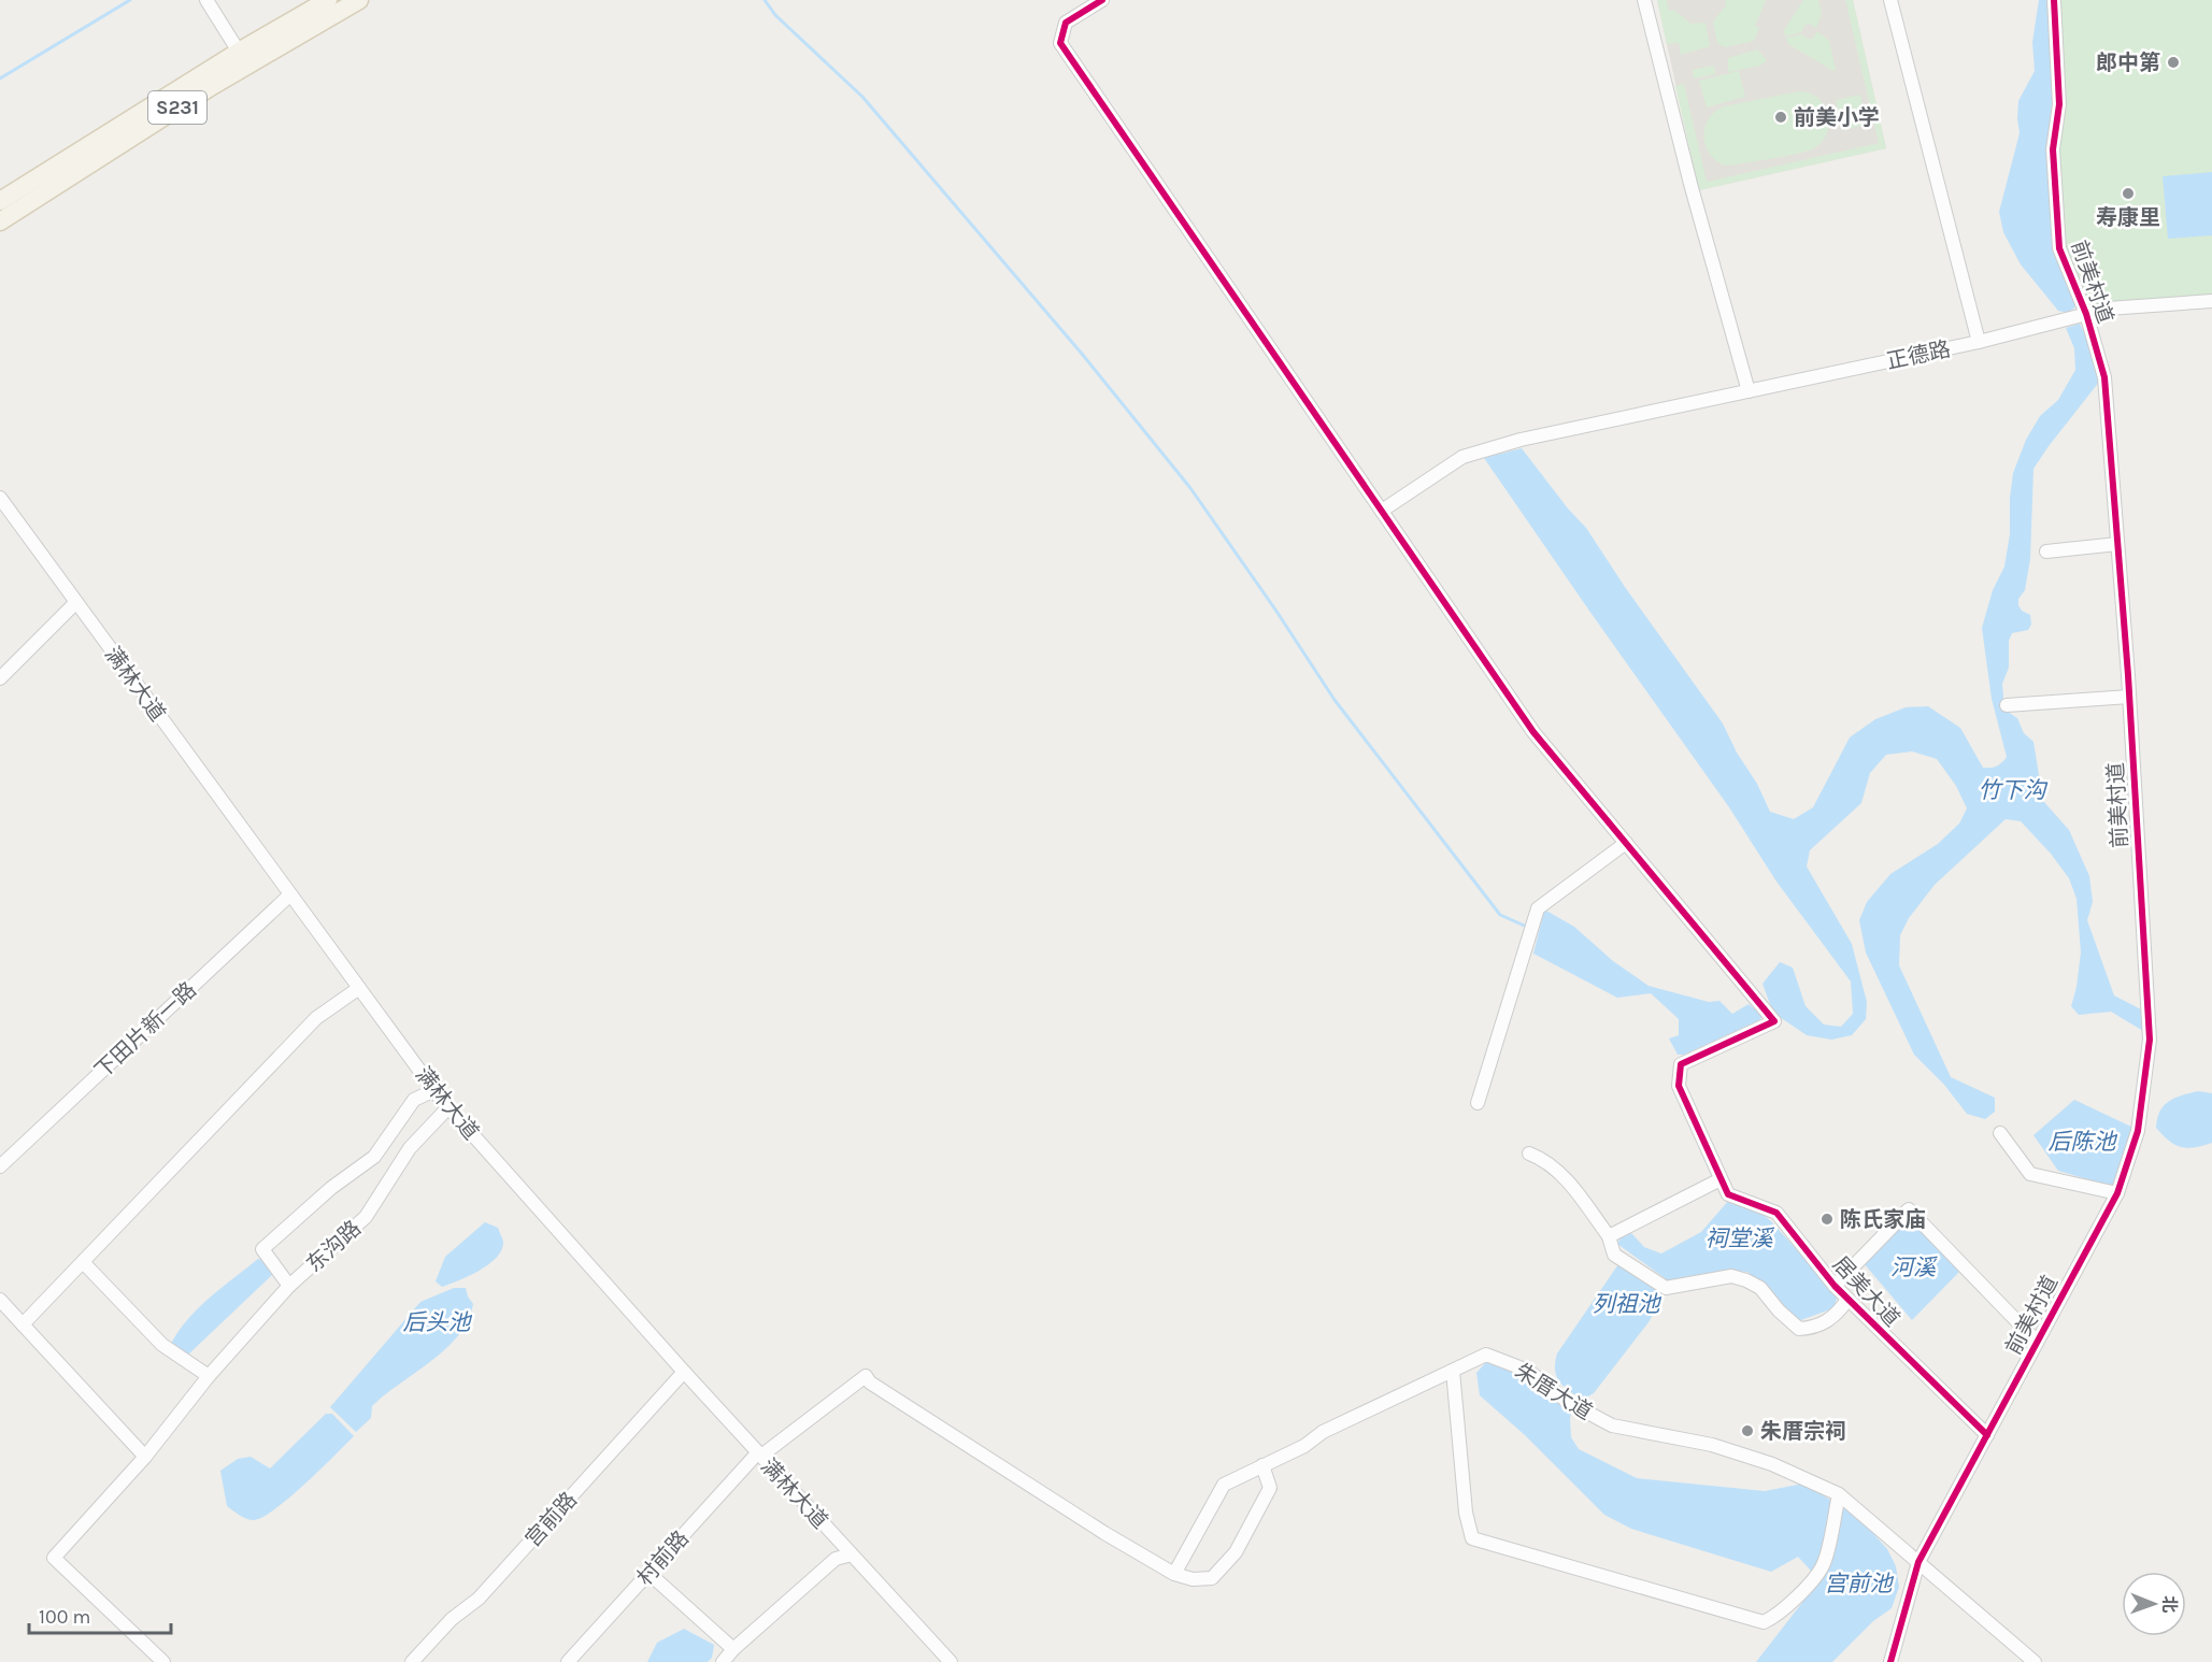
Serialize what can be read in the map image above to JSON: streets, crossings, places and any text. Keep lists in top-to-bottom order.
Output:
{
  "streets": {
    "main road": ["S231"],
    "street": [
      "前美村道",
      "正德路",
      "满林大道",
      "下田片新一路",
      "东沟路",
      "居美大道",
      "朱厝大道",
      "宫前路",
      "村前路"
    ]
  },
  "crossings": [
    ["前美村道", "正德路"],
    ["前美村道", "居美大道"],
    ["前美村道", "朱厝大道"],
    ["满林大道", "下田片新一路"],
    ["满林大道", "东沟路"],
    ["满林大道", "宫前路"],
    ["满林大道", "村前路"],
    ["朱厝大道", "村前路"]
  ],
  "water": [
    "竹下沟",
    "后陈池",
    "祠堂溪",
    "河溪",
    "列祖池",
    "后头池",
    "宫前池"
  ],
  "places": [
    "郎中第",
    "前美小学",
    "寿康里",
    "陈氏家庙",
    "朱厝宗祠"
  ],
  "scale_bar": "100 m",
  "north": "right"
}
